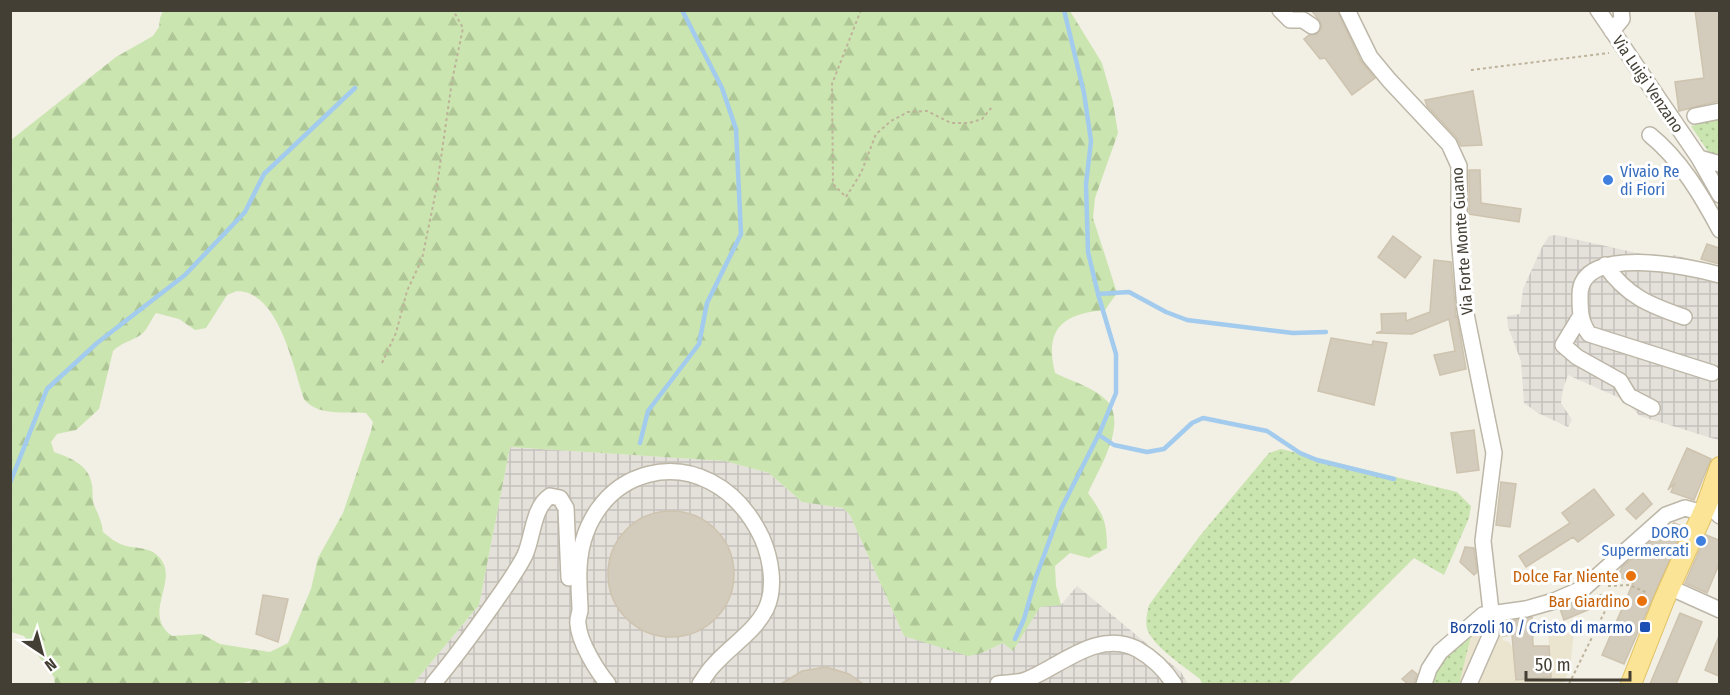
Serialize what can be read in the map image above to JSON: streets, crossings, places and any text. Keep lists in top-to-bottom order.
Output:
{
  "streets": {
    "street": ["Via Luigi Venzano", "Via Forte Monte Guano"]
  },
  "places": {
    "other": [
      "Vivaio Re di Fiori",
      "DORO Supermercati",
      "Dolce Far Niente",
      "Bar Giardino"
    ],
    "transit": ["Borzoli 10 / Cristo di marmo"]
  },
  "scale_bar": "50 m",
  "north": "bottom right"
}
